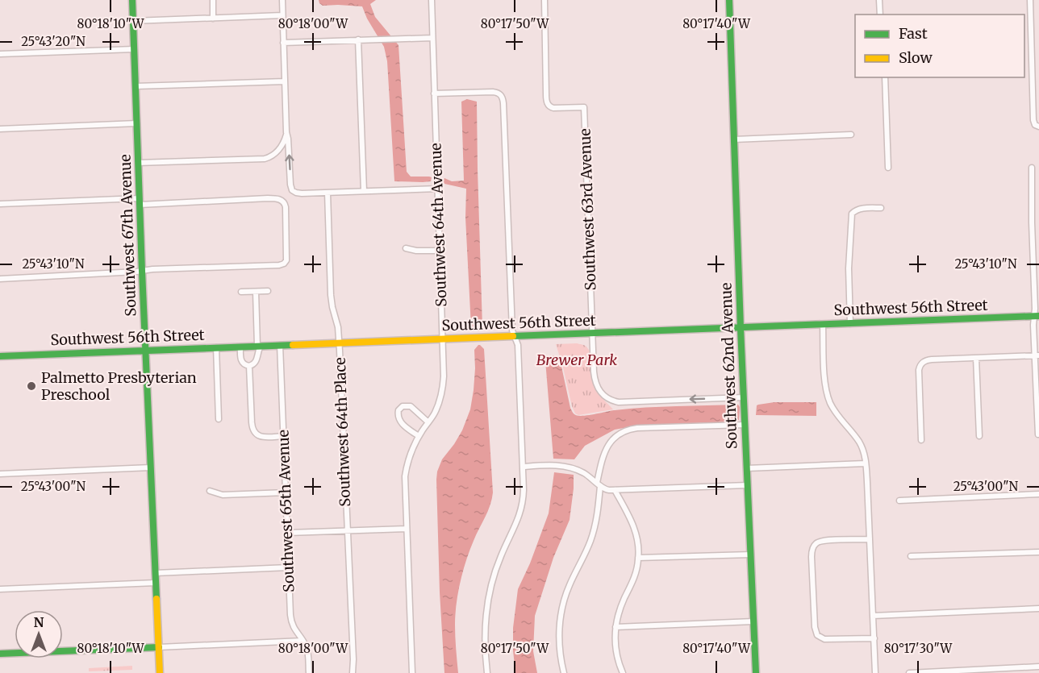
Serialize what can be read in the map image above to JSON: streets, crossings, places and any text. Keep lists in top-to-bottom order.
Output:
{
  "streets": {
    "main road": ["Southwest 67th Avenue", "Southwest 56th Street", "Southwest 62nd Avenue"],
    "street": [
      "Southwest 63rd Avenue",
      "Southwest 64th Avenue",
      "Southwest 64th Place",
      "Southwest 65th Avenue"
    ]
  },
  "crossings": [
    ["Southwest 63rd Avenue", "Southwest 56th Street"],
    ["Southwest 63rd Avenue", "Southwest 62nd Avenue"],
    ["Southwest 64th Avenue", "Southwest 56th Street"],
    ["Southwest 67th Avenue", "Southwest 56th Street"],
    ["Southwest 56th Street", "Southwest 62nd Avenue"],
    ["Southwest 56th Street", "Southwest 64th Place"],
    ["Southwest 56th Street", "Southwest 65th Avenue"]
  ],
  "parks": ["Brewer Park"],
  "places": ["Palmetto Presbyterian Preschool"],
  "legend": ["Fast", "Slow"],
  "north": "top",
  "coordinates": [
    "80°18'10\"W",
    "80°18'00\"W",
    "80°17'50\"W",
    "80°17'40\"W",
    "25°43'20\"N",
    "25°43'10\"N",
    "25°43'00\"N",
    "80°17'30\"W"
  ]
}
